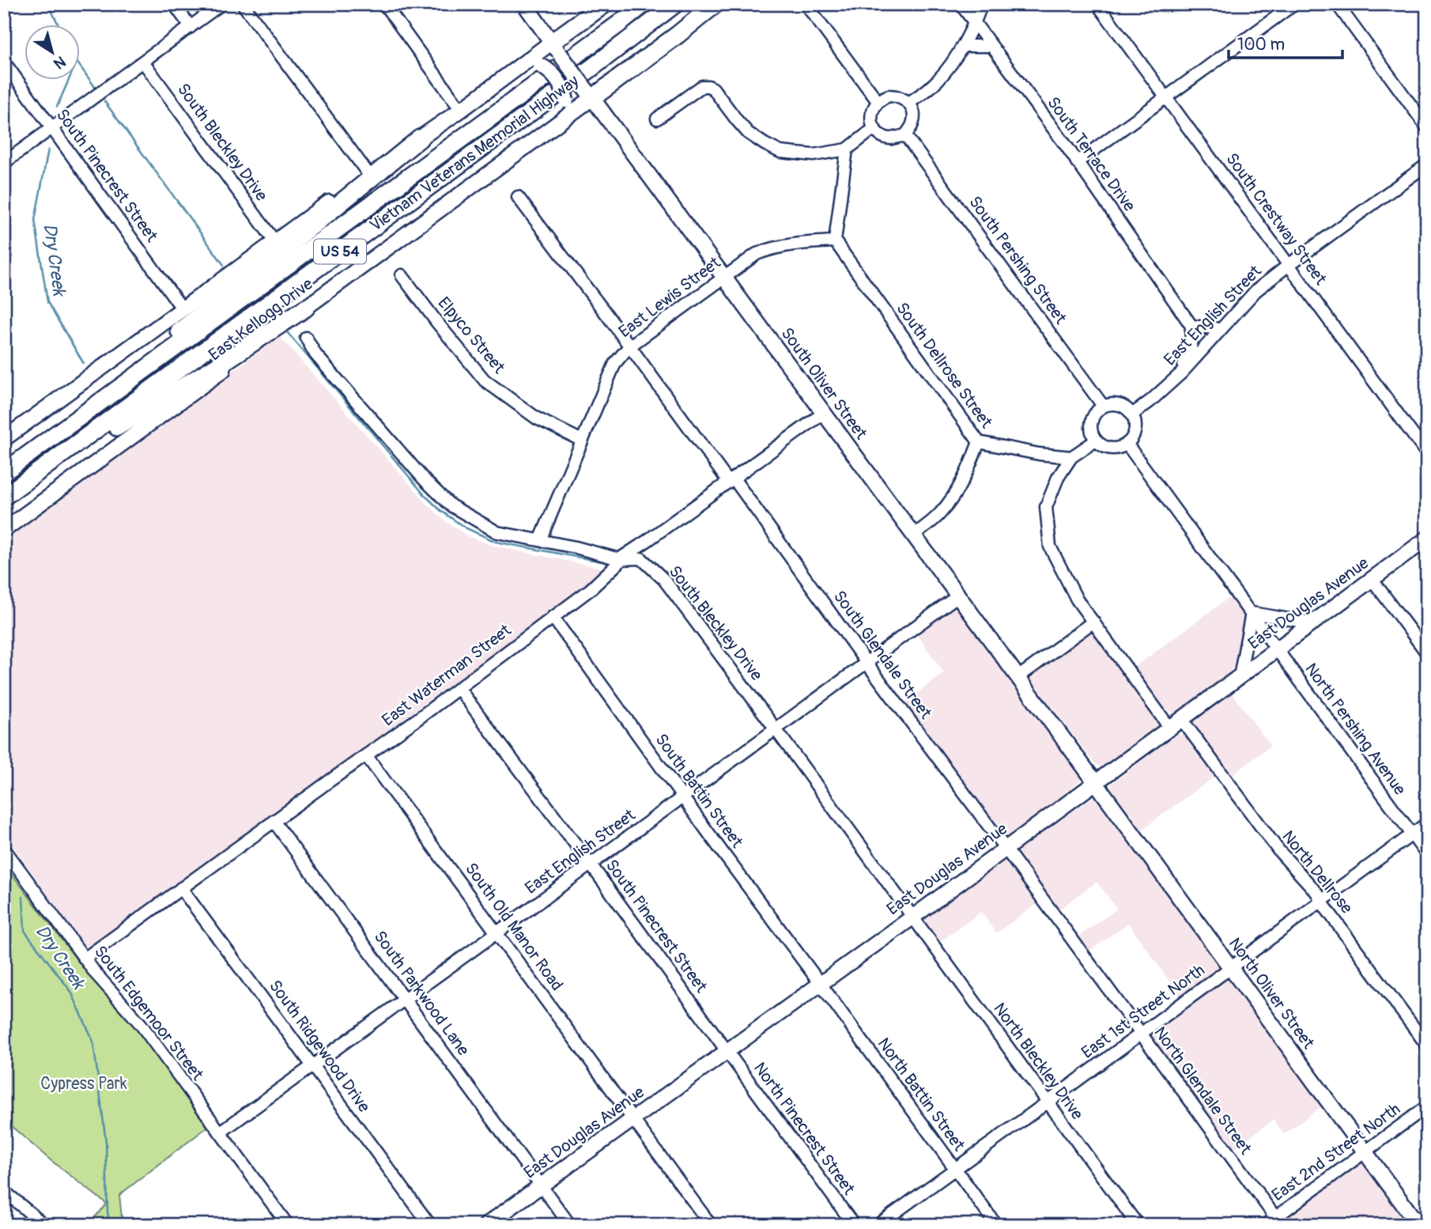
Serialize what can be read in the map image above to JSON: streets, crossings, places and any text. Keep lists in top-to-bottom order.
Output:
{
  "streets": {
    "highway": ["Vietnam Veterans Memorial Highway", "US 54"],
    "main road": [
      "East Kellogg Drive",
      "South Oliver Street",
      "East Douglas Avenue",
      "North Oliver Street"
    ],
    "street": [
      "South Bleckley Drive",
      "South Terrace Drive",
      "South Pinecrest Street",
      "South Crestway Street",
      "South Pershing Street",
      "East Lewis Street",
      "East English Street",
      "Elpyco Street",
      "South Dellrose Street",
      "South Glendale Street",
      "East Waterman Street",
      "North Pershing Avenue",
      "South Battin Street",
      "North Dellrose",
      "South Old Manor Road",
      "South Parkwood Lane",
      "East 1st Street North",
      "South Edgemoor Street",
      "South Ridgewood Drive",
      "North Bleckley Drive",
      "North Glendale Street",
      "North Battin Street",
      "North Pinecrest Street",
      "East 2nd Street North"
    ]
  },
  "crossings": [
    ["South Bleckley Drive", "East Lewis Street"],
    ["South Bleckley Drive", "East English Street"],
    ["South Bleckley Drive", "East Douglas Avenue"],
    ["South Bleckley Drive", "East Waterman Street"],
    ["South Bleckley Drive", "North Bleckley Drive"],
    ["South Pinecrest Street", "East English Street"],
    ["South Pinecrest Street", "East Douglas Avenue"],
    ["South Pinecrest Street", "East Waterman Street"],
    ["South Pinecrest Street", "North Pinecrest Street"],
    ["South Crestway Street", "East English Street"],
    ["South Pershing Street", "East English Street"],
    ["East Lewis Street", "Elpyco Street"],
    ["East Lewis Street", "South Dellrose Street"],
    ["East Lewis Street", "South Oliver Street"],
    ["East Lewis Street", "South Glendale Street"],
    ["East English Street", "South Oliver Street"],
    ["East English Street", "South Glendale Street"],
    ["East English Street", "South Battin Street"],
    ["East English Street", "South Old Manor Road"],
    ["East English Street", "South Parkwood Lane"],
    ["East English Street", "South Edgemoor Street"],
    ["East English Street", "South Ridgewood Drive"],
    ["East Kellogg Drive", "South Oliver Street"],
    ["South Oliver Street", "East Douglas Avenue"],
    ["South Oliver Street", "East Waterman Street"],
    ["South Oliver Street", "North Oliver Street"],
    ["East Douglas Avenue", "South Glendale Street"],
    ["East Douglas Avenue", "North Pershing Avenue"],
    ["East Douglas Avenue", "South Battin Street"],
    ["East Douglas Avenue", "North Dellrose"],
    ["East Douglas Avenue", "South Old Manor Road"],
    ["East Douglas Avenue", "South Parkwood Lane"],
    ["East Douglas Avenue", "North Oliver Street"],
    ["East Douglas Avenue", "North Bleckley Drive"],
    ["East Douglas Avenue", "North Glendale Street"],
    ["East Douglas Avenue", "North Battin Street"],
    ["East Douglas Avenue", "North Pinecrest Street"],
    ["South Glendale Street", "East Waterman Street"],
    ["South Glendale Street", "North Glendale Street"],
    ["East Waterman Street", "South Battin Street"],
    ["East Waterman Street", "South Old Manor Road"],
    ["East Waterman Street", "South Parkwood Lane"],
    ["East Waterman Street", "South Edgemoor Street"],
    ["East Waterman Street", "South Ridgewood Drive"],
    ["North Pershing Avenue", "East 1st Street North"],
    ["South Battin Street", "North Battin Street"],
    ["North Dellrose", "East 1st Street North"],
    ["North Oliver Street", "East 1st Street North"],
    ["North Oliver Street", "East 2nd Street North"],
    ["East 1st Street North", "North Bleckley Drive"],
    ["East 1st Street North", "North Glendale Street"],
    ["East 1st Street North", "North Battin Street"],
    ["North Glendale Street", "East 2nd Street North"]
  ],
  "water": ["Dry Creek"],
  "parks": ["Cypress Park"],
  "scale_bar": "100 m",
  "north": "bottom right"
}
